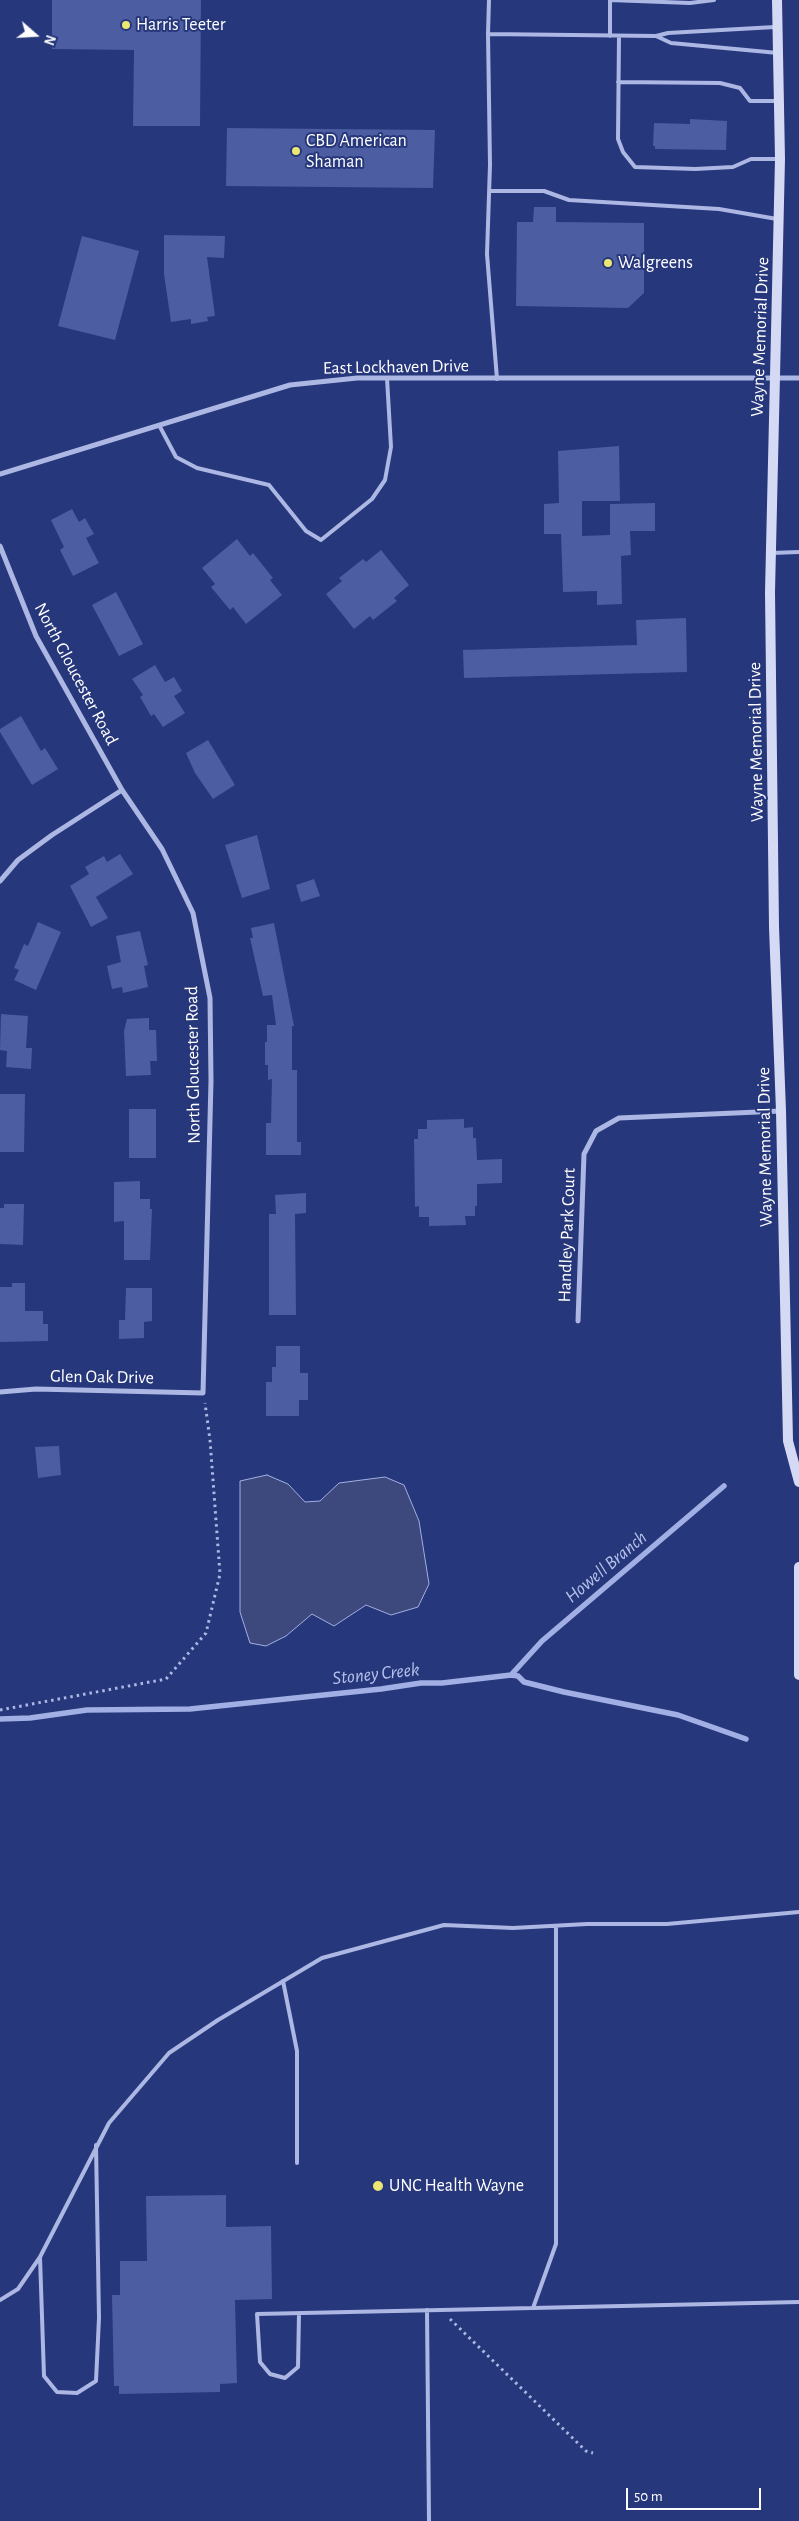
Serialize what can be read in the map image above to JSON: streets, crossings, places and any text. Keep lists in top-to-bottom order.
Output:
{
  "streets": {
    "main road": ["Wayne Memorial Drive"],
    "street": [
      "East Lockhaven Drive",
      "North Gloucester Road",
      "Handley Park Court",
      "Glen Oak Drive"
    ]
  },
  "crossings": [
    ["Wayne Memorial Drive", "East Lockhaven Drive"],
    ["Wayne Memorial Drive", "Handley Park Court"],
    ["North Gloucester Road", "Glen Oak Drive"]
  ],
  "water": ["Howell Branch", "Stoney Creek"],
  "places": [
    "Harris Teeter",
    "CBD American Shaman",
    "Walgreens",
    "UNC Health Wayne"
  ],
  "scale_bar": "50 m",
  "north": "right"
}
